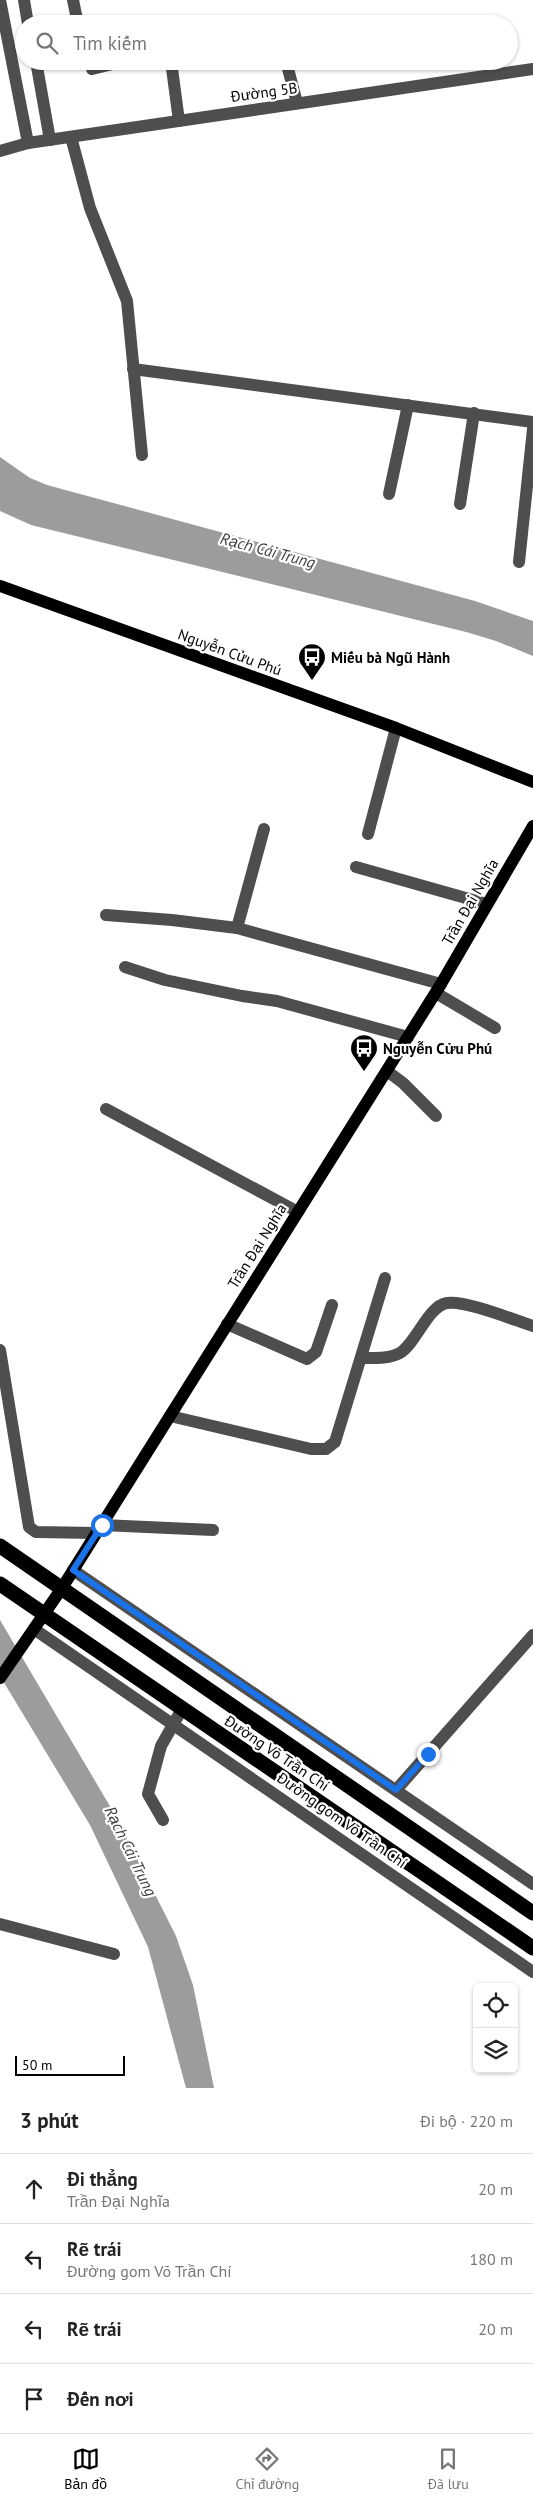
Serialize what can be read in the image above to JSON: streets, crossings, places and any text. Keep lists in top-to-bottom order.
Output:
{
  "streets": {
    "highway": ["Đường Võ Trần Chí"],
    "main road": ["Nguyễn Cửu Phú", "Trần Đại Nghĩa"],
    "street": ["Đường 5B", "Đường gom Võ Trần Chí"]
  },
  "crossings": [
    ["Trần Đại Nghĩa", "Đường Võ Trần Chí"],
    ["Trần Đại Nghĩa", "Đường gom Võ Trần Chí"]
  ],
  "water": ["Rạch Cái Trung"],
  "places": {
    "bus stop": ["Miếu bà Ngũ Hành", "Nguyễn Cửu Phú"]
  },
  "scale_bar": "50 m",
  "page": {
    "search": "Tìm kiếm",
    "scale": "50 m",
    "heading": ["3 phút", "Đi bộ · 220 m"],
    "list": [
      ["Đi thẳng", "Trần Đại Nghĩa", "20 m"],
      ["Rẽ trái", "Đường gom Võ Trần Chí", "180 m"],
      ["Rẽ trái", "20 m"],
      "Đến nơi"
    ],
    "nav": ["Bản đồ", "Chỉ đường", "Đã lưu"]
  }
}
